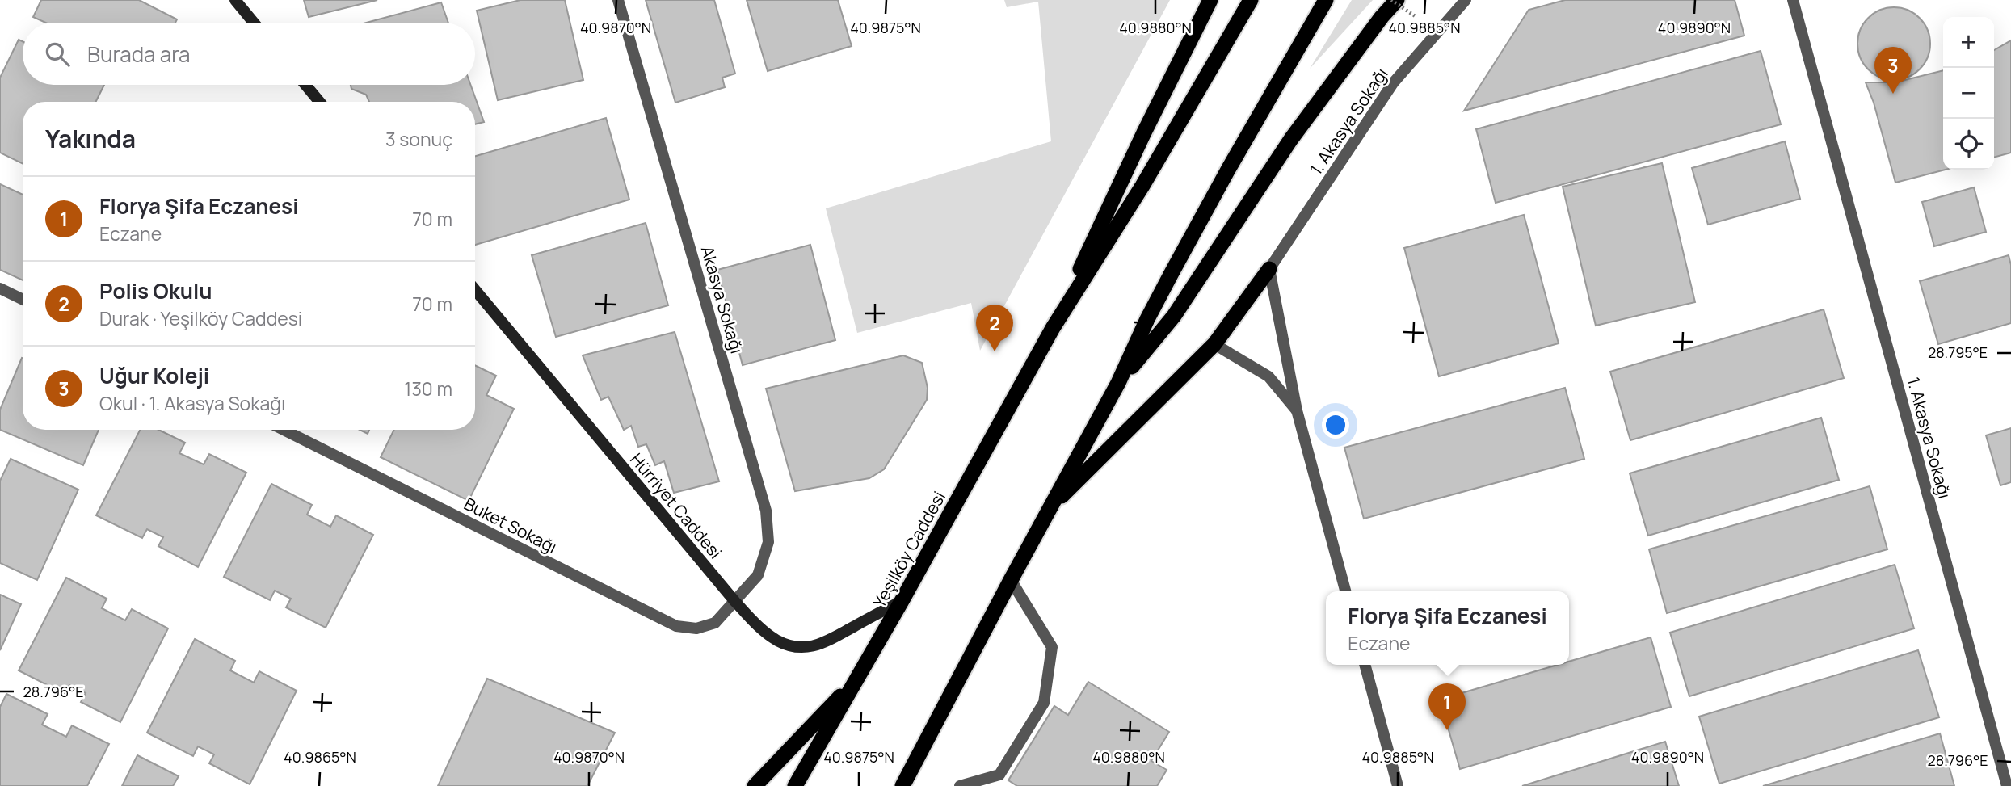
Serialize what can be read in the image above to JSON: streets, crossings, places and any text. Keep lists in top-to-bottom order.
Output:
{
  "streets": {
    "highway": ["Yeşilköy Caddesi"],
    "main road": ["Hürriyet Caddesi"],
    "street": ["1. Akasya Sokağı", "Akasya Sokağı", "Buket Sokağı"]
  },
  "crossings": [
    ["Akasya Sokağı", "Hürriyet Caddesi"],
    ["Akasya Sokağı", "Buket Sokağı"],
    ["Hürriyet Caddesi", "Buket Sokağı"],
    ["Hürriyet Caddesi", "Yeşilköy Caddesi"]
  ],
  "page": {
    "map_buttons": ["+", "−"],
    "search": "Burada ara",
    "pins": ["3", "2", "1"],
    "heading": ["Yakında", "3 sonuç"],
    "list": [
      {
        "mark": "1",
        "name": "Florya Şifa Eczanesi",
        "note": "Eczane",
        "value": "70 m"
      },
      {
        "mark": "2",
        "name": "Polis Okulu",
        "note": "Durak · Yeşilköy Caddesi",
        "value": "70 m"
      },
      {
        "mark": "3",
        "name": "Uğur Koleji",
        "note": "Okul · 1. Akasya Sokağı",
        "value": "130 m"
      }
    ],
    "popup": ["Florya Şifa Eczanesi", "Eczane"]
  },
  "coordinates": [
    "40.9870°N",
    "40.9875°N",
    "40.9880°N",
    "40.9885°N",
    "40.9890°N",
    "28.795°E",
    "28.796°E",
    "40.9865°N"
  ]
}
